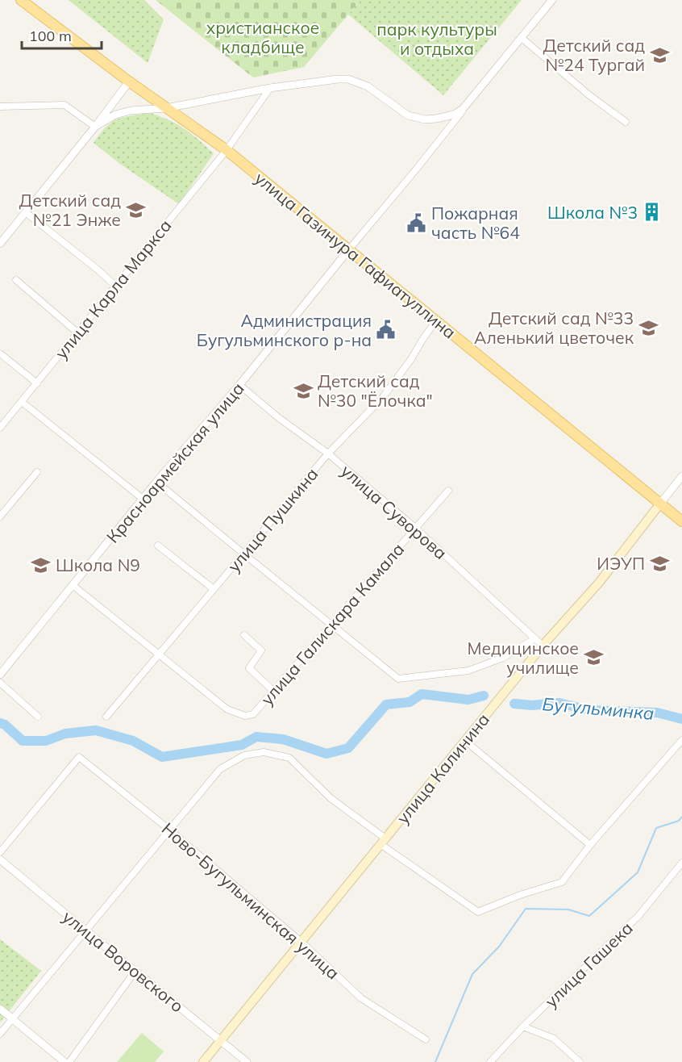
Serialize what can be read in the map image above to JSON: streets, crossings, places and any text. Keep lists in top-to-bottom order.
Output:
{
  "streets": {
    "main road": ["улица Газинура Гафиатуллина", "улица Калинина"],
    "street": [
      "улица Карла Маркса",
      "Красноармейская улица",
      "улица Суворова",
      "улица Пушкина",
      "улица Галискара Камала",
      "Ново-Бугульминская улица",
      "улица Воровского",
      "улица Гашека"
    ]
  },
  "crossings": [
    ["улица Газинура Гафиатуллина", "улица Карла Маркса"],
    ["улица Газинура Гафиатуллина", "Красноармейская улица"],
    ["улица Газинура Гафиатуллина", "улица Пушкина"],
    ["улица Газинура Гафиатуллина", "улица Калинина"],
    ["Красноармейская улица", "улица Суворова"],
    ["улица Суворова", "улица Пушкина"],
    ["улица Суворова", "улица Галискара Камала"],
    ["улица Суворова", "улица Калинина"],
    ["улица Пушкина", "улица Галискара Камала"],
    ["улица Калинина", "Ново-Бугульминская улица"],
    ["улица Калинина", "улица Воровского"]
  ],
  "water": ["Бугульминка"],
  "parks": ["христианское кладбище", "парк культуры и отдыха"],
  "places": {
    "school or university": [
      "Детский сад №24 Тургай",
      "Детский сад №21 Энже",
      "Детский сад №33 Аленький цветочек",
      "Детский сад №30 \"Ёлочка\"",
      "ИЭУП",
      "Школа N9",
      "Медицинское училище"
    ],
    "building": ["Школа №3"],
    "public building": ["Пожарная часть №64", "Администрация Бугульминского р-на"]
  },
  "scale_bar": "100 m"
}
